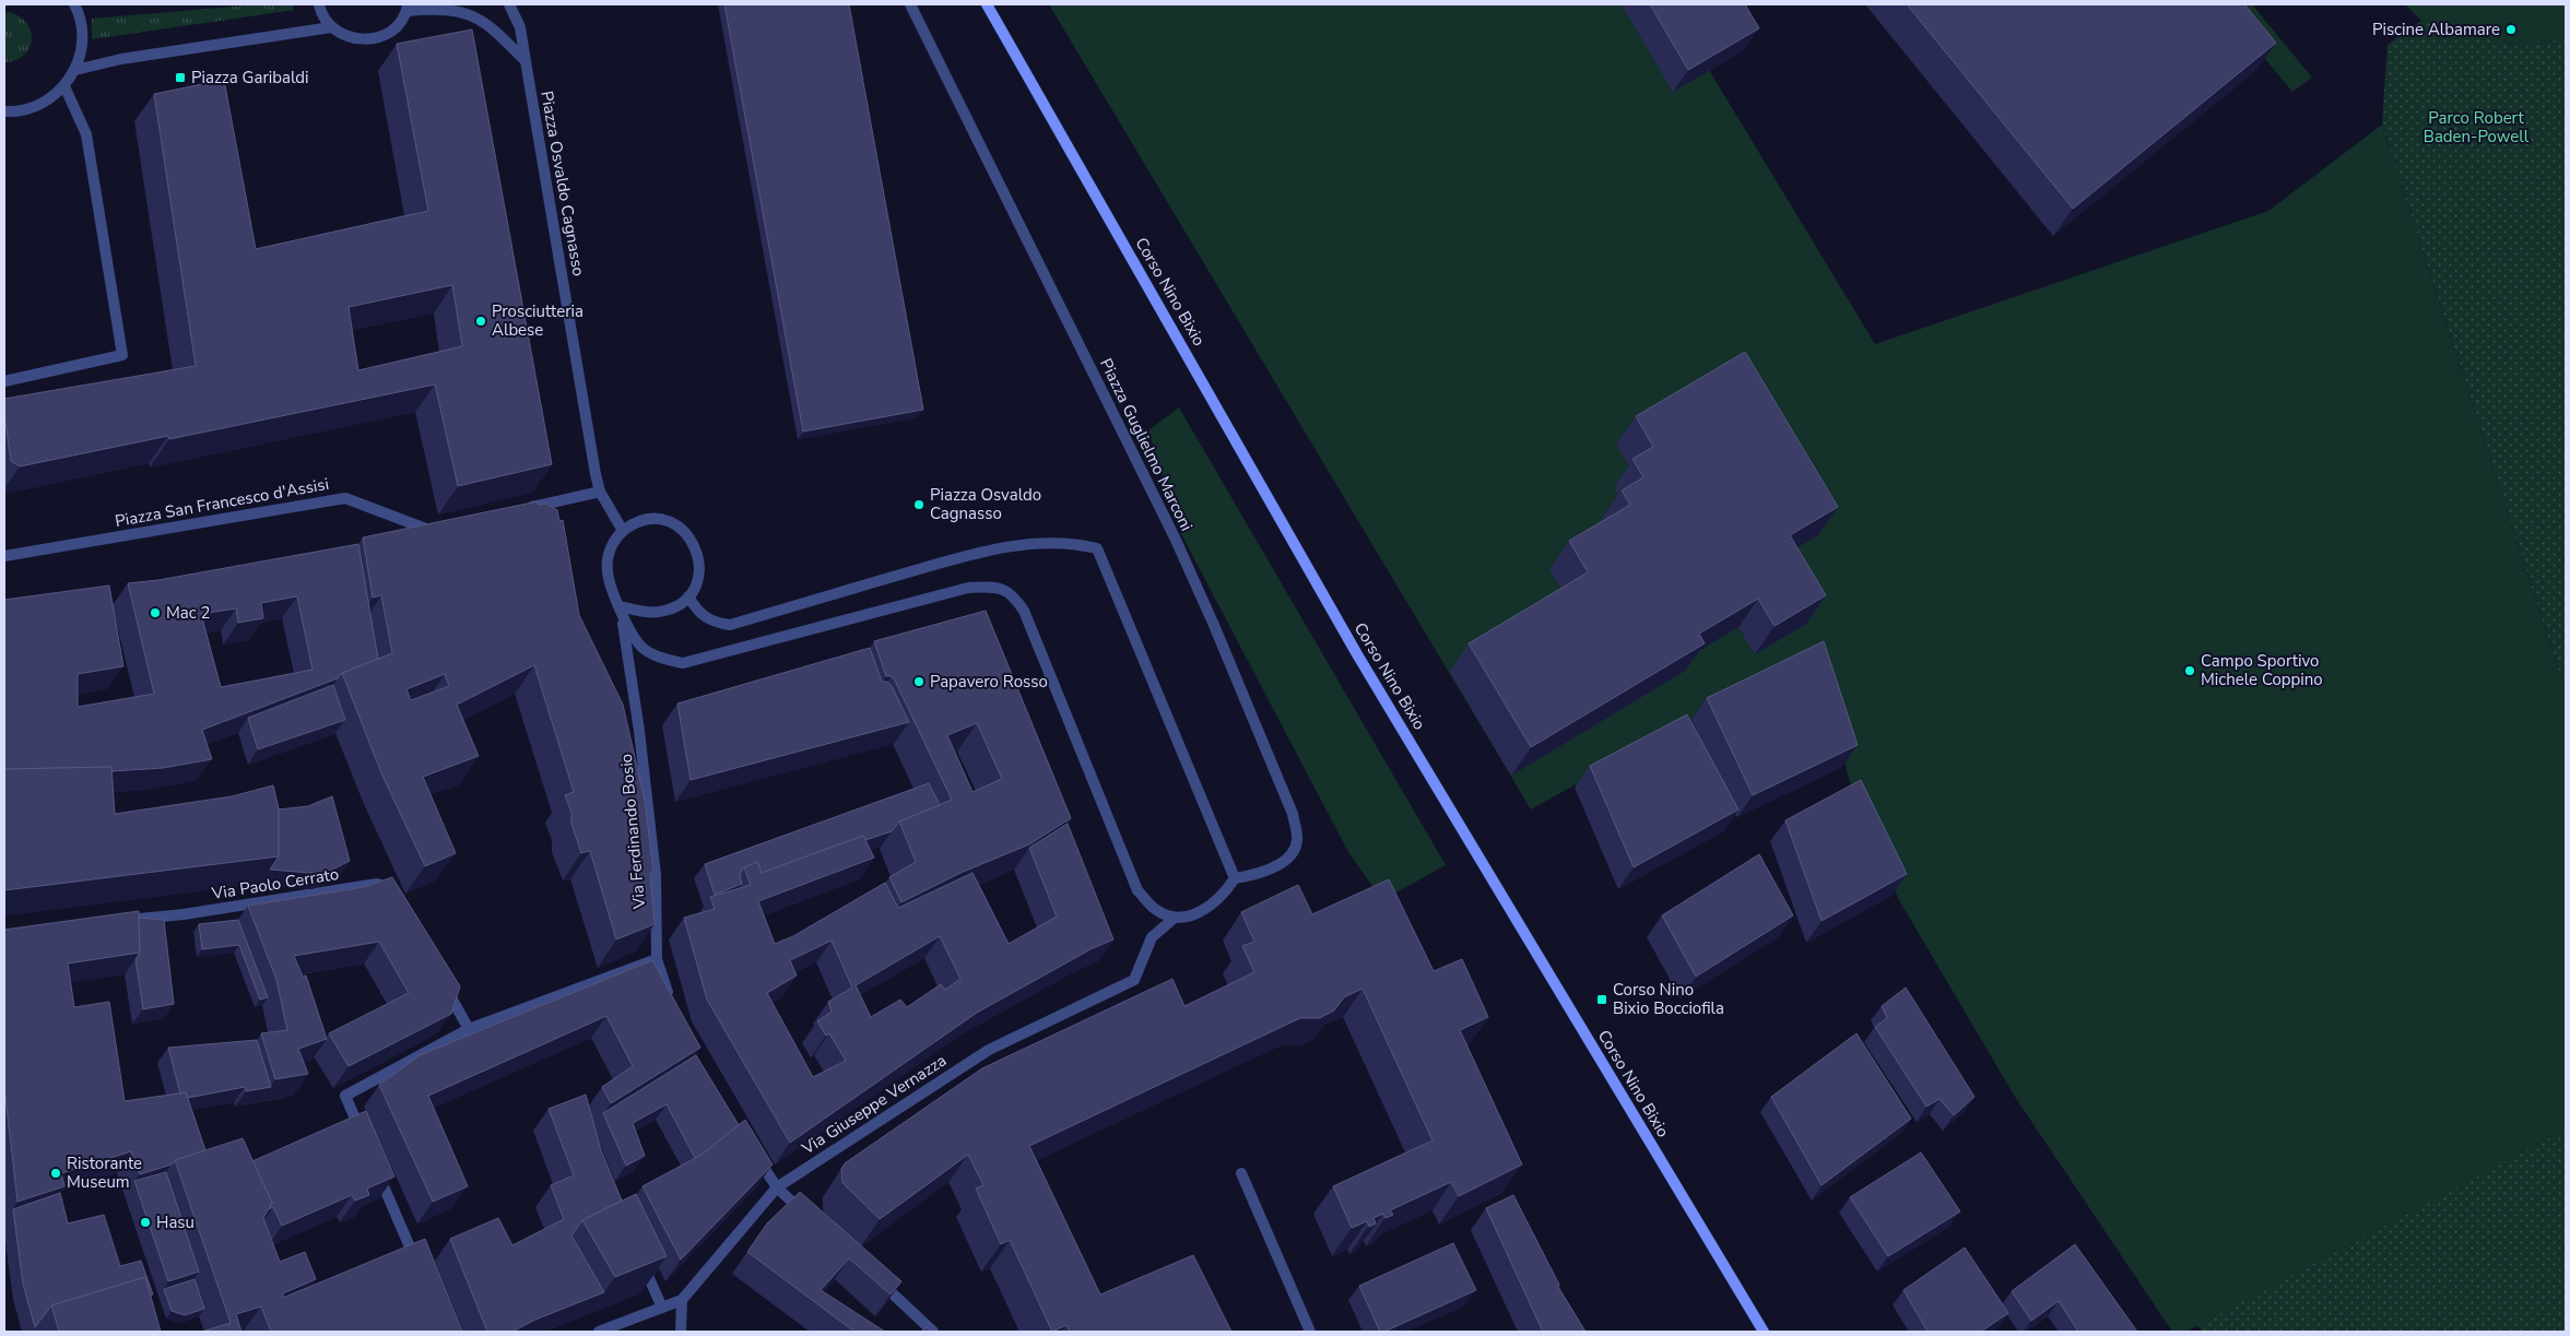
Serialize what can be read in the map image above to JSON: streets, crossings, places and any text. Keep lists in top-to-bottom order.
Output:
{
  "streets": {
    "main road": ["Corso Nino Bixio"],
    "street": [
      "Piazza Osvaldo Cagnasso",
      "Piazza Guglielmo Marconi",
      "Piazza San Francesco d'Assisi",
      "Via Ferdinando Bosio",
      "Via Paolo Cerrato",
      "Via Giuseppe Vernazza"
    ]
  },
  "crossings": [
    ["Piazza Osvaldo Cagnasso", "Via Ferdinando Bosio"]
  ],
  "parks": ["Parco Robert Baden-Powell"],
  "places": {
    "other": [
      "Piscine Albamare",
      "Prosciutteria Albese",
      "Piazza Osvaldo Cagnasso",
      "Mac 2",
      "Campo Sportivo Michele Coppino",
      "Papavero Rosso",
      "Ristorante Museum",
      "Hasu"
    ],
    "transit": ["Piazza Garibaldi", "Corso Nino Bixio Bocciofila"]
  }
}
